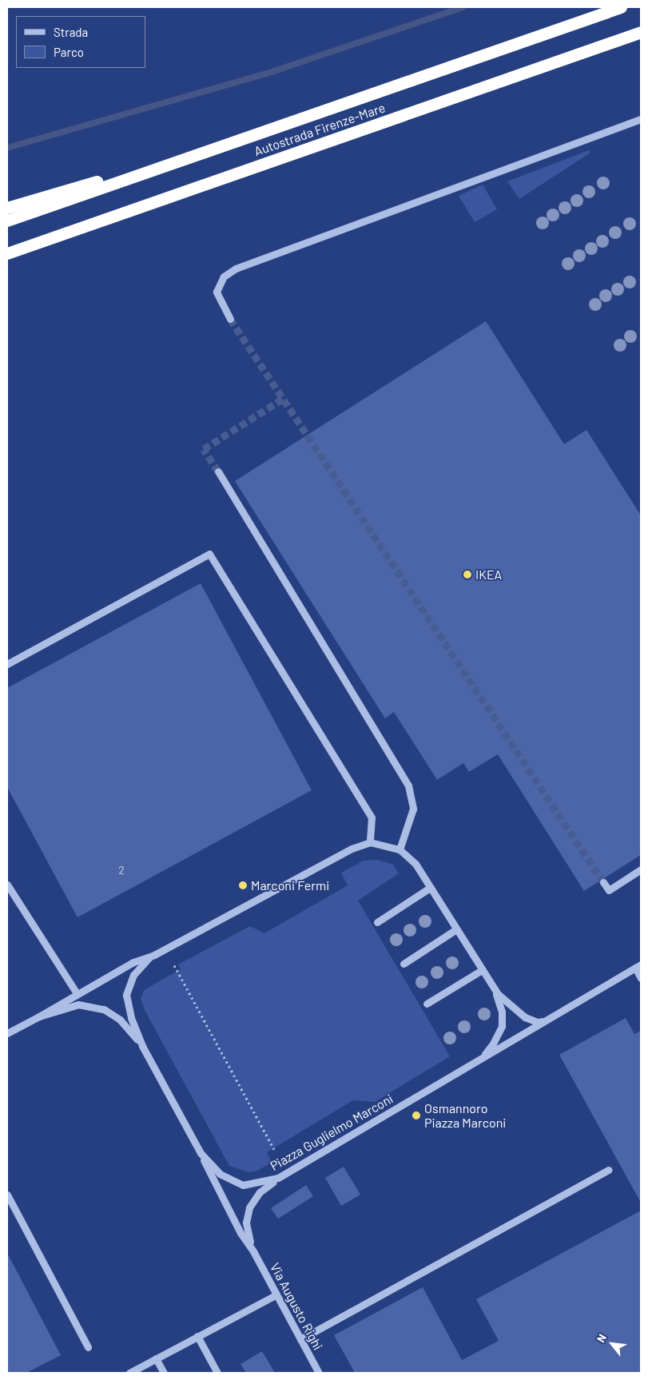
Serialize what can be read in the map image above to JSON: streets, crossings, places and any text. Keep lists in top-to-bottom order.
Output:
{
  "streets": {
    "highway": ["Autostrada Firenze-Mare"],
    "street": ["Piazza Guglielmo Marconi", "Via Augusto Righi"]
  },
  "crossings": [
    ["Piazza Guglielmo Marconi", "Via Augusto Righi"]
  ],
  "places": ["IKEA", "Marconi Fermi", "Osmannoro Piazza Marconi"],
  "house_numbers": ["2"],
  "legend": ["Strada", "Parco"],
  "north": "top left"
}
